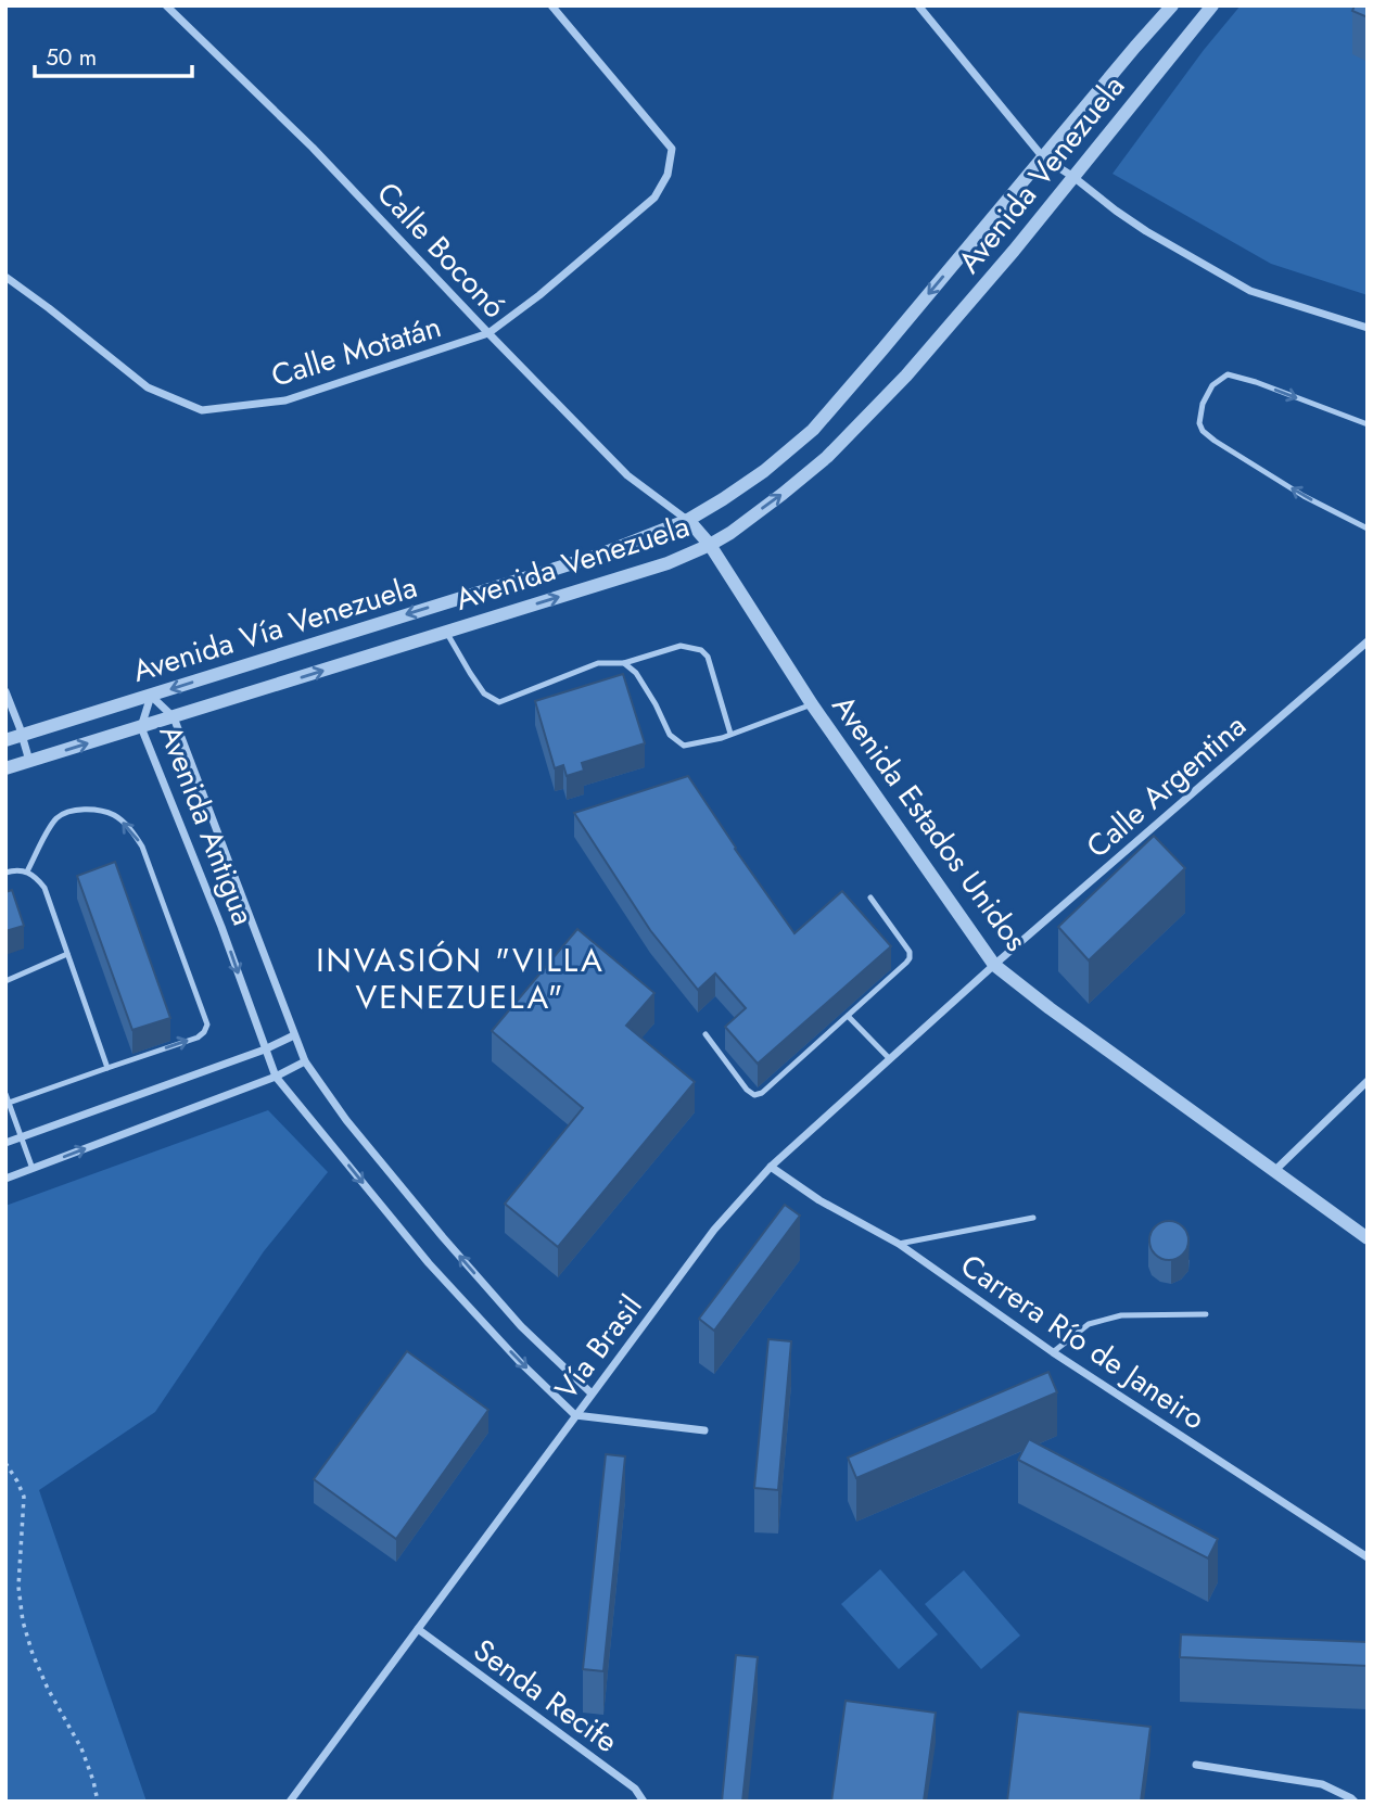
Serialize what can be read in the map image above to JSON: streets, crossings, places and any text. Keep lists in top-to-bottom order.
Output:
{
  "streets": {
    "street": [
      "Avenida Venezuela",
      "Calle Boconó",
      "Calle Motatán",
      "Avenida Vía Venezuela",
      "Calle Argentina",
      "Avenida Estados Unidos",
      "Avenida Antigua",
      "Carrera Río de Janeiro",
      "Vía Brasil",
      "Senda Recife"
    ]
  },
  "crossings": [
    ["Avenida Venezuela", "Calle Boconó"],
    ["Avenida Venezuela", "Avenida Vía Venezuela"],
    ["Avenida Venezuela", "Avenida Estados Unidos"],
    ["Avenida Venezuela", "Avenida Antigua"],
    ["Calle Boconó", "Calle Motatán"],
    ["Calle Boconó", "Avenida Vía Venezuela"],
    ["Calle Boconó", "Avenida Estados Unidos"],
    ["Avenida Vía Venezuela", "Avenida Estados Unidos"],
    ["Avenida Vía Venezuela", "Avenida Antigua"],
    ["Calle Argentina", "Avenida Estados Unidos"],
    ["Calle Argentina", "Vía Brasil"],
    ["Avenida Estados Unidos", "Vía Brasil"],
    ["Avenida Antigua", "Vía Brasil"],
    ["Carrera Río de Janeiro", "Vía Brasil"],
    ["Vía Brasil", "Senda Recife"]
  ],
  "one_way": ["Avenida Vía Venezuela"],
  "districts": ["INVASIÓN \"VILLA VENEZUELA\""],
  "scale_bar": "50 m"
}
